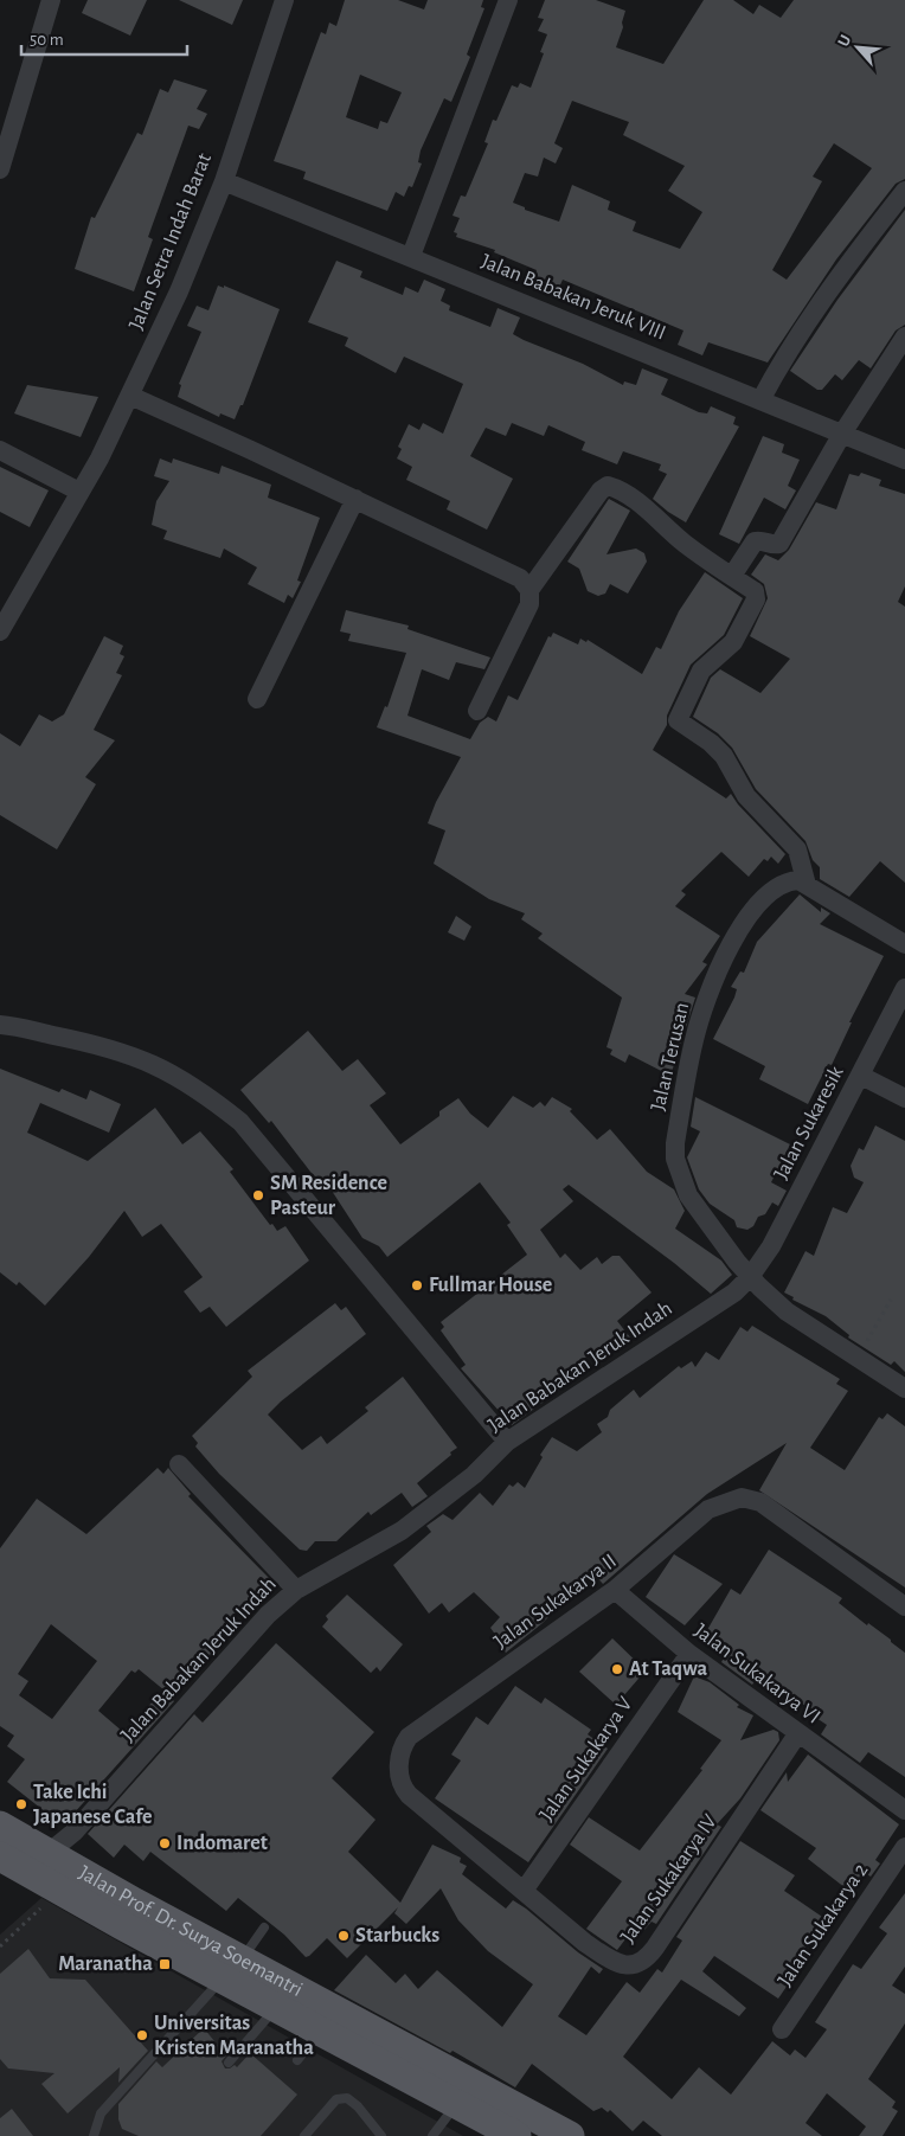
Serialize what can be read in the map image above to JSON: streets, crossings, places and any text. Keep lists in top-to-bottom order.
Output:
{
  "streets": {
    "main road": ["Jalan Prof. Dr. Surya Soemantri"],
    "street": [
      "Jalan Setra Indah Barat",
      "Jalan Babakan Jeruk VIII",
      "Jalan Terusan",
      "Jalan Sukaresik",
      "Jalan Babakan Jeruk Indah",
      "Jalan Sukakarya II",
      "Jalan Sukakarya VI",
      "Jalan Sukakarya V",
      "Jalan Sukakarya IV",
      "Jalan Sukakarya 2"
    ]
  },
  "crossings": [
    ["Jalan Setra Indah Barat", "Jalan Babakan Jeruk VIII"],
    ["Jalan Terusan", "Jalan Sukaresik"],
    ["Jalan Terusan", "Jalan Babakan Jeruk Indah"],
    ["Jalan Sukaresik", "Jalan Babakan Jeruk Indah"],
    ["Jalan Babakan Jeruk Indah", "Jalan Prof. Dr. Surya Soemantri"],
    ["Jalan Sukakarya II", "Jalan Sukakarya VI"],
    ["Jalan Sukakarya II", "Jalan Sukakarya V"],
    ["Jalan Sukakarya II", "Jalan Sukakarya IV"],
    ["Jalan Sukakarya VI", "Jalan Sukakarya V"],
    ["Jalan Sukakarya VI", "Jalan Sukakarya IV"],
    ["Jalan Sukakarya V", "Jalan Sukakarya IV"]
  ],
  "places": {
    "other": [
      "SM Residence Pasteur",
      "Fullmar House",
      "At Taqwa",
      "Take Ichi Japanese Cafe",
      "Indomaret",
      "Starbucks",
      "Universitas Kristen Maranatha"
    ],
    "transit": ["Maranatha"]
  },
  "scale_bar": "50 m",
  "north": "top left"
}
